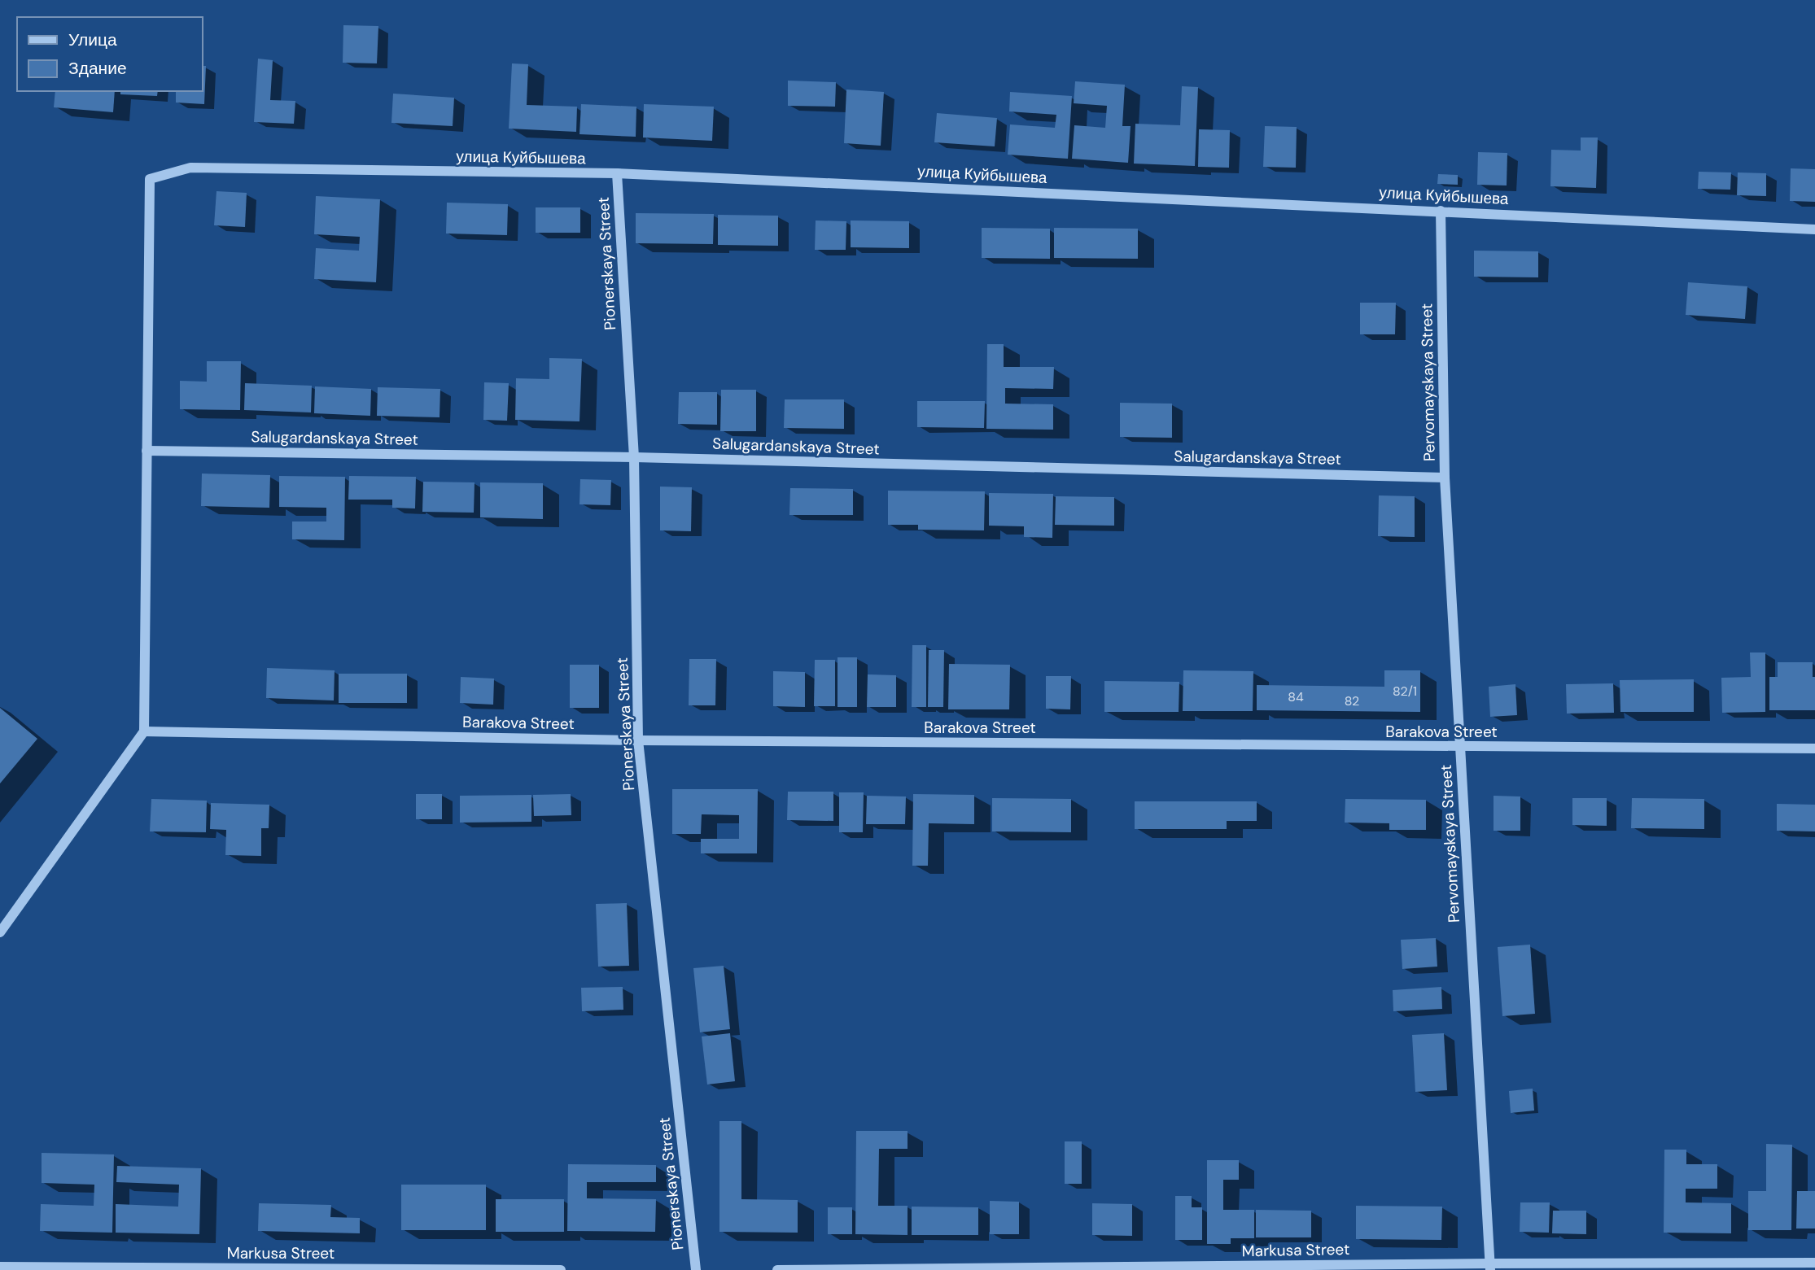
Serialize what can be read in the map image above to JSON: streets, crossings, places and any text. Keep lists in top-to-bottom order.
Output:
{
  "streets": {
    "street": [
      "улица Куйбышева",
      "Pionerskaya Street",
      "Pervomayskaya Street",
      "Salugardanskaya Street",
      "Barakova Street",
      "Markusa Street"
    ]
  },
  "crossings": [
    ["улица Куйбышева", "Pionerskaya Street"],
    ["улица Куйбышева", "Pervomayskaya Street"],
    ["улица Куйбышева", "Salugardanskaya Street"],
    ["Pionerskaya Street", "Salugardanskaya Street"],
    ["Pionerskaya Street", "Barakova Street"],
    ["Pervomayskaya Street", "Salugardanskaya Street"],
    ["Pervomayskaya Street", "Barakova Street"],
    ["Pervomayskaya Street", "Markusa Street"]
  ],
  "house_numbers": ["82/1", "84", "82"],
  "legend": ["Улица", "Здание"]
}
